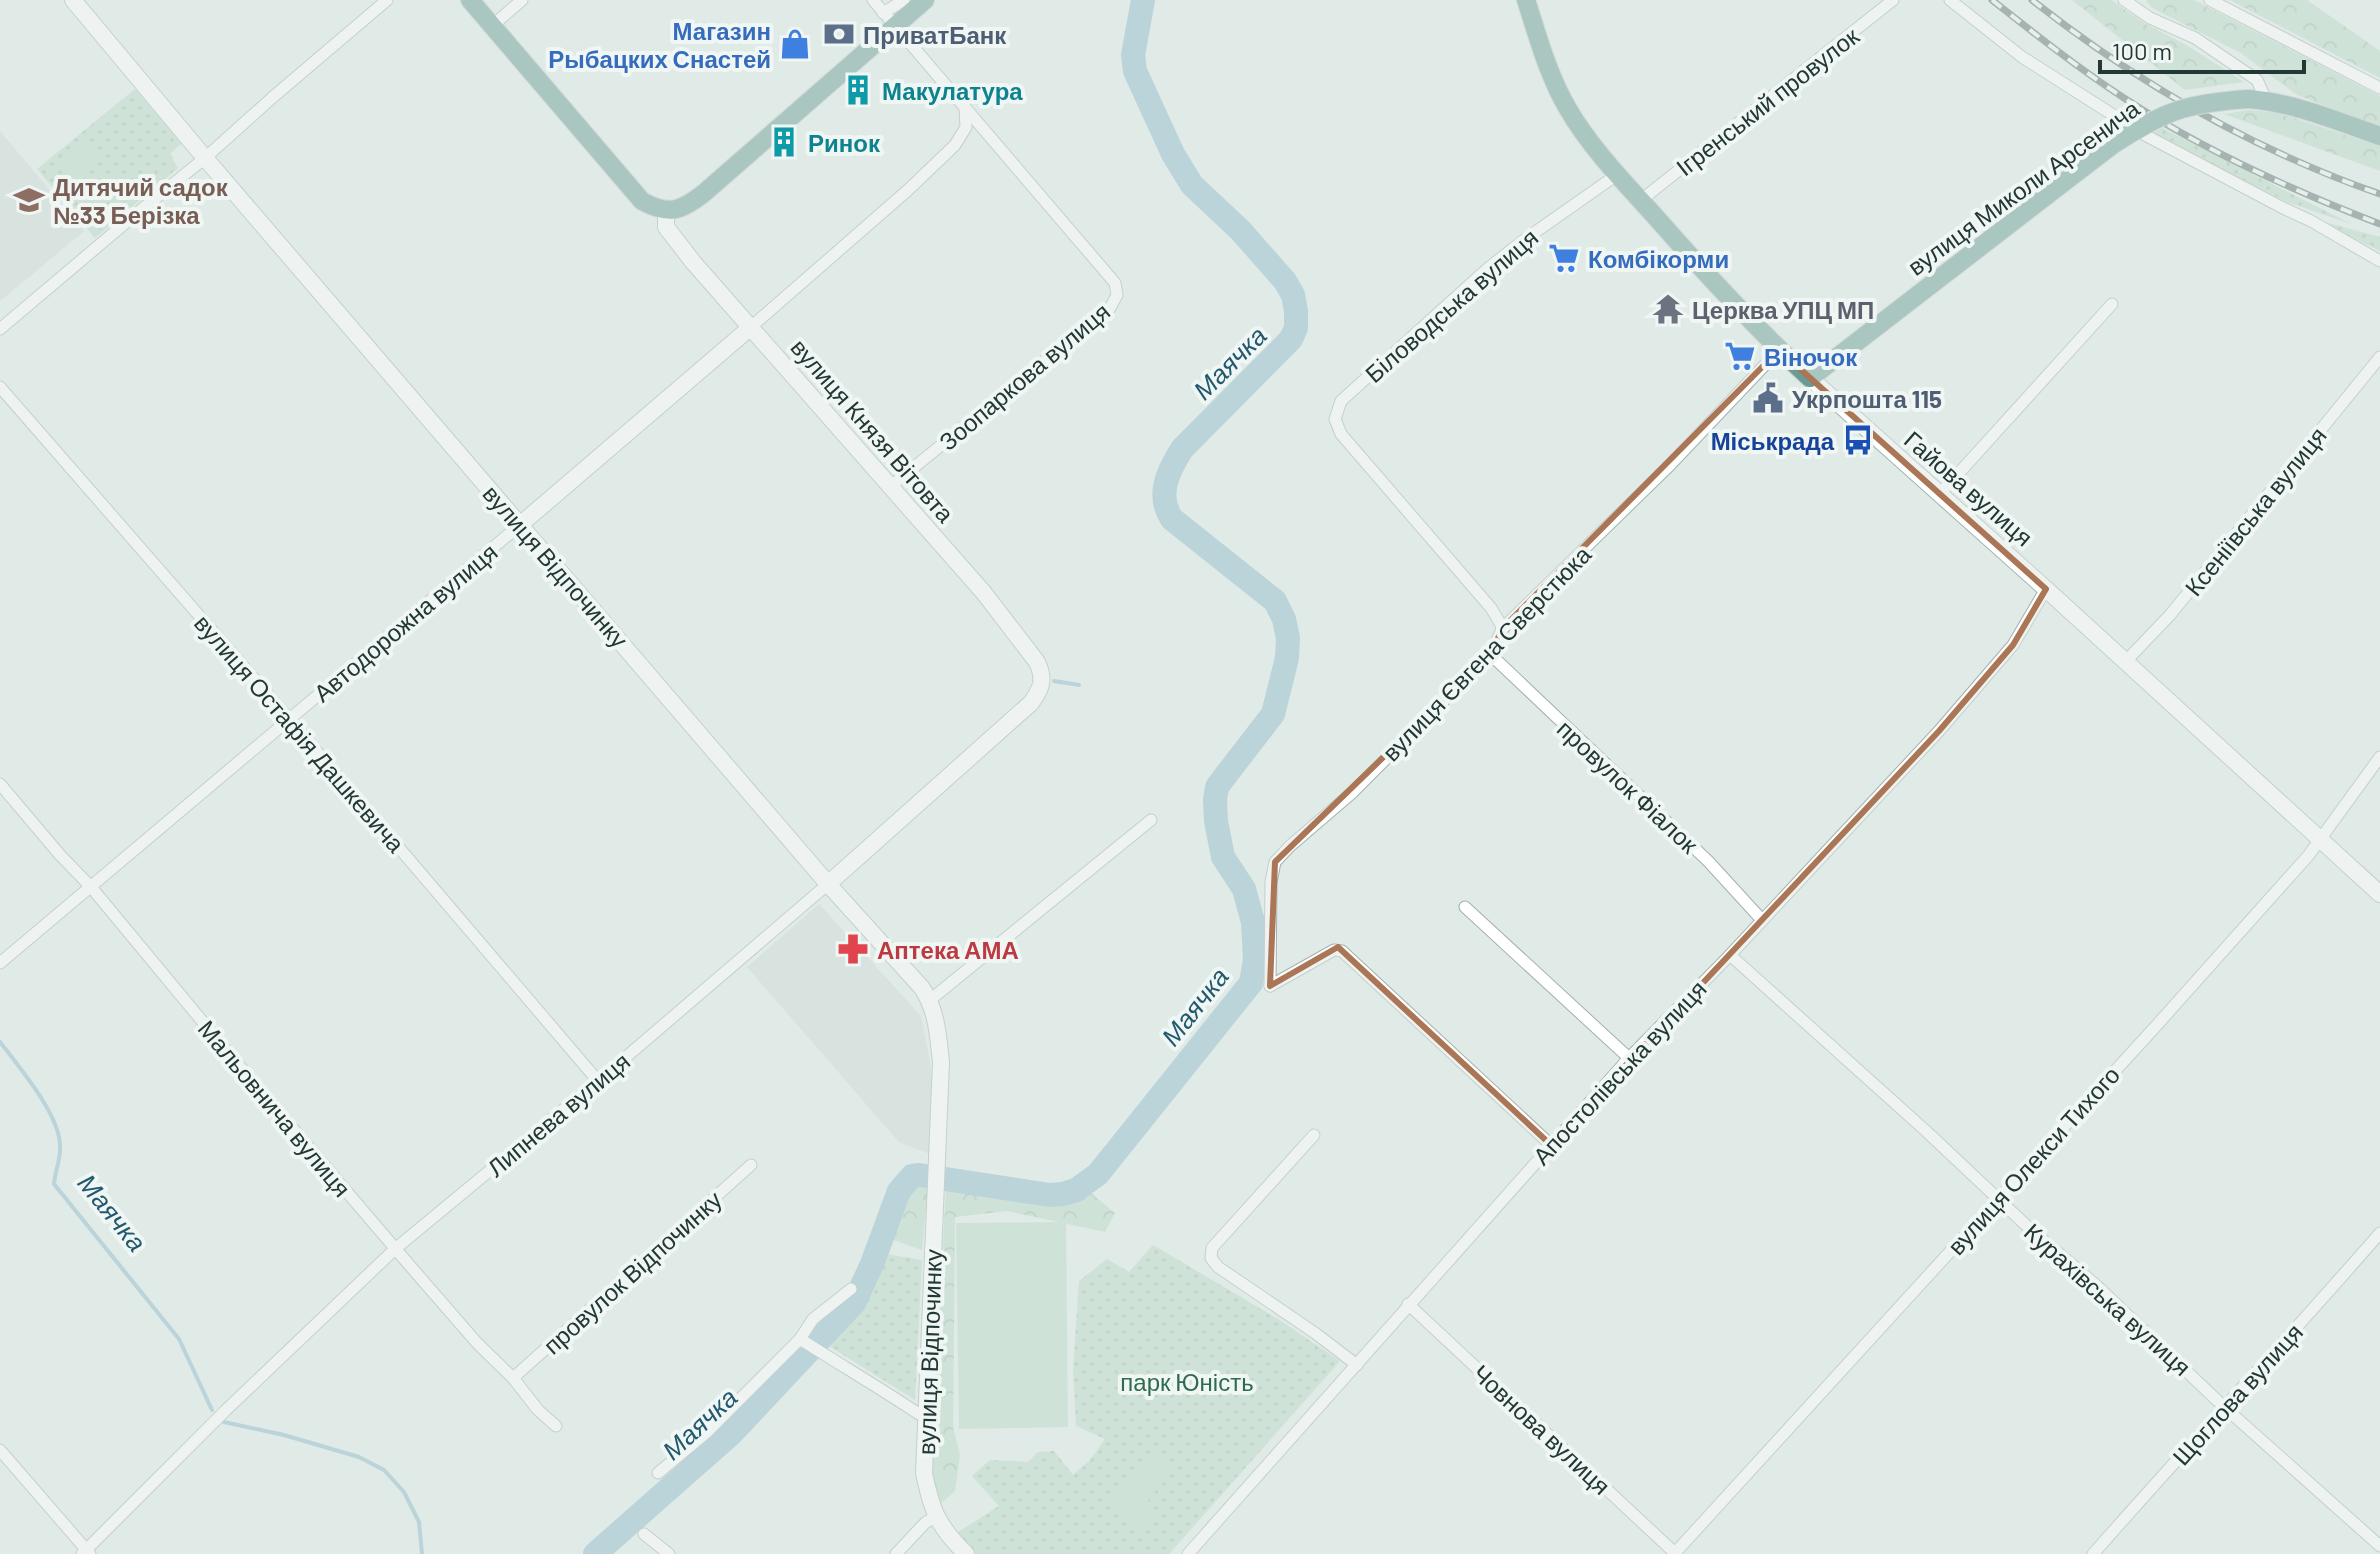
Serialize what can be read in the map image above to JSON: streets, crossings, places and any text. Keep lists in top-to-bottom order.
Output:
{
  "streets": {
    "main road": ["вулиця Миколи Арсенича", "Гайова вулиця"],
    "street": [
      "Ігренський провулок",
      "Біловодська вулиця",
      "Зоопаркова вулиця",
      "вулиця Князя Вітовта",
      "Ксеніївська вулиця",
      "вулиця Відпочинку",
      "Автодорожна вулиця",
      "вулиця Євгена Сверстюка",
      "вулиця Остафія Дашкевича",
      "провулок Фіалок",
      "Апостолівська вулиця",
      "Мальовнича вулиця",
      "Липнева вулиця",
      "вулиця Олекси Тихого",
      "провулок Відпочинку",
      "Курахівська вулиця",
      "Щоглова вулиця",
      "Човнова вулиця"
    ]
  },
  "crossings": [
    ["Ігренський провулок", "Гайова вулиця"],
    ["вулиця Миколи Арсенича", "Гайова вулиця"],
    ["Біловодська вулиця", "Гайова вулиця"],
    ["Біловодська вулиця", "вулиця Євгена Сверстюка"],
    ["Зоопаркова вулиця", "вулиця Князя Вітовта"],
    ["Зоопаркова вулиця", "Автодорожна вулиця"],
    ["вулиця Князя Вітовта", "Автодорожна вулиця"],
    ["вулиця Князя Вітовта", "Липнева вулиця"],
    ["Гайова вулиця", "Ксеніївська вулиця"],
    ["Гайова вулиця", "вулиця Євгена Сверстюка"],
    ["Гайова вулиця", "Апостолівська вулиця"],
    ["Гайова вулиця", "вулиця Олекси Тихого"],
    ["вулиця Відпочинку", "Автодорожна вулиця"],
    ["вулиця Відпочинку", "Липнева вулиця"],
    ["Автодорожна вулиця", "вулиця Остафія Дашкевича"],
    ["Автодорожна вулиця", "Мальовнича вулиця"],
    ["вулиця Євгена Сверстюка", "провулок Фіалок"],
    ["вулиця Євгена Сверстюка", "Апостолівська вулиця"],
    ["вулиця Остафія Дашкевича", "Липнева вулиця"],
    ["провулок Фіалок", "Апостолівська вулиця"],
    ["Апостолівська вулиця", "Курахівська вулиця"],
    ["Апостолівська вулиця", "Човнова вулиця"],
    ["Мальовнича вулиця", "Липнева вулиця"],
    ["Мальовнича вулиця", "провулок Відпочинку"],
    ["вулиця Олекси Тихого", "Курахівська вулиця"],
    ["вулиця Олекси Тихого", "Човнова вулиця"],
    ["Курахівська вулиця", "Щоглова вулиця"]
  ],
  "water": ["Маячка"],
  "parks": ["парк Юність"],
  "places": {
    "bank": ["ПриватБанк"],
    "shop": ["Магазин Рыбацких Снастей"],
    "building": ["Макулатура", "Ринок"],
    "school or university": ["Дитячий садок №33 Берізка"],
    "supermarket": ["Комбікорми", "Віночок"],
    "temple": ["Церква УПЦ МП"],
    "public building": ["Укрпошта 115"],
    "bus stop": ["Міськрада"],
    "pharmacy": ["Аптека АМА"]
  },
  "scale_bar": "100 m"
}
